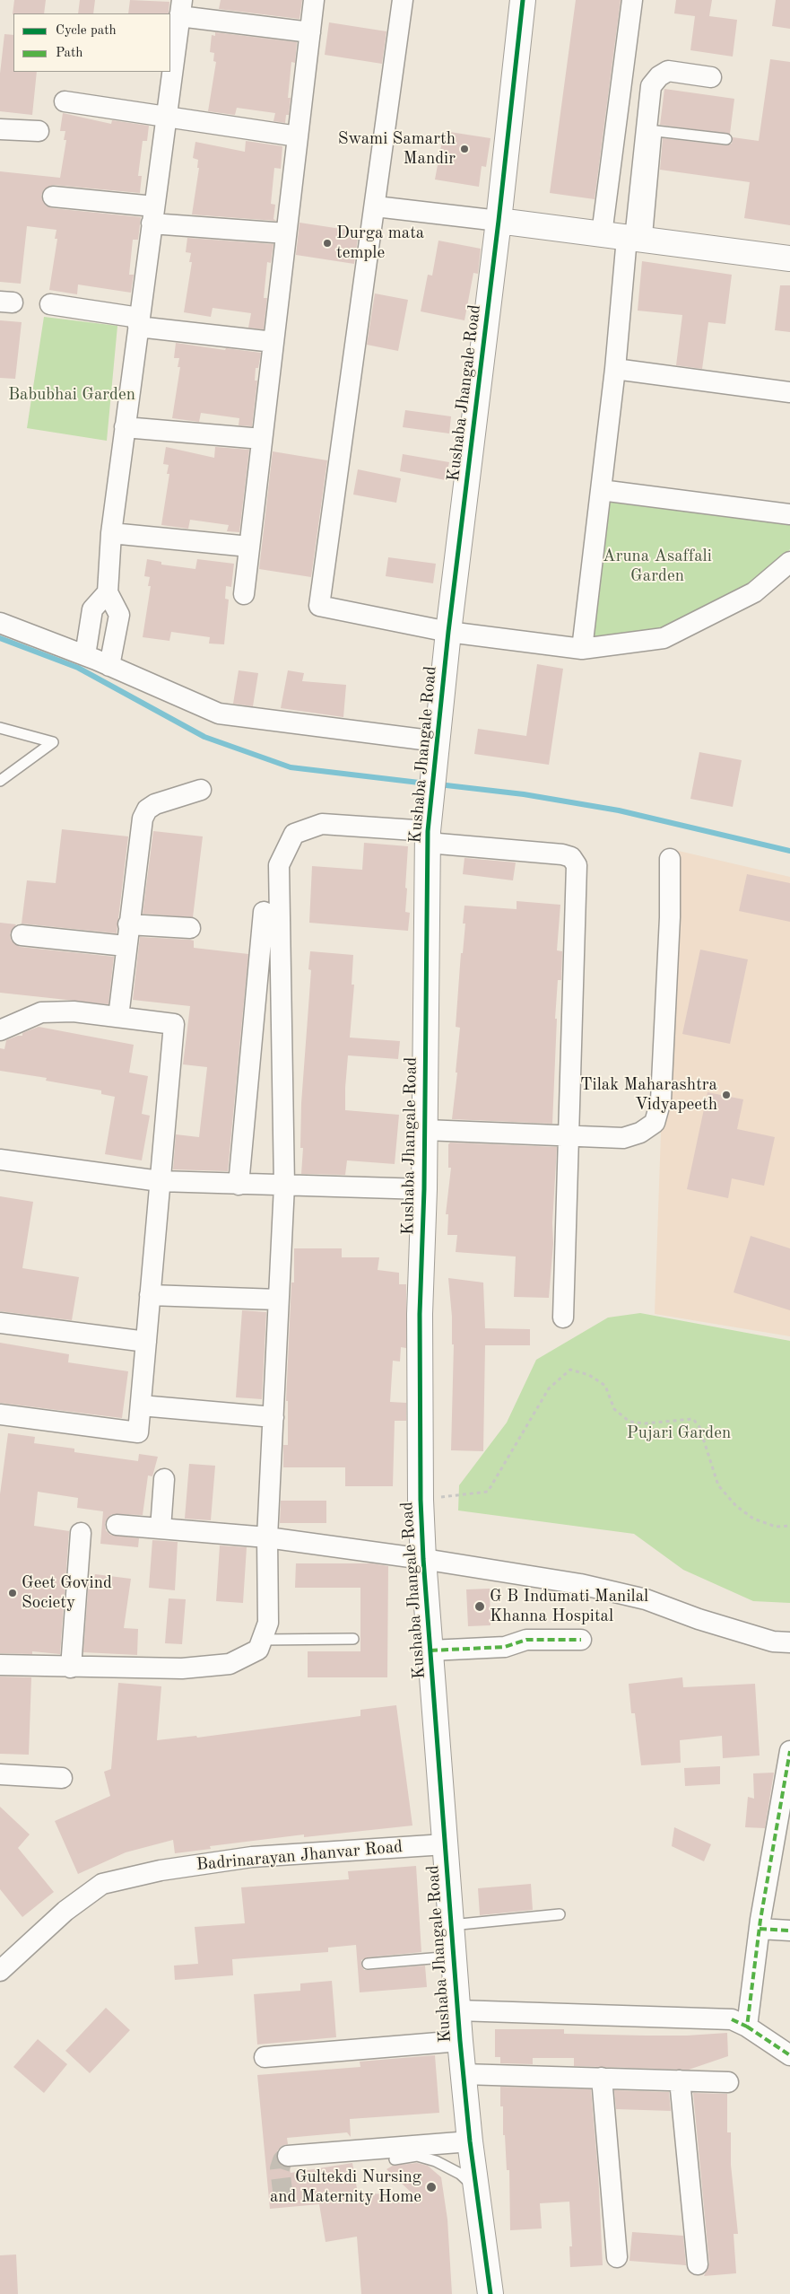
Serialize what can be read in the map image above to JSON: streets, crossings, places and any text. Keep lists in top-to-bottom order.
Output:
{
  "streets": {
    "street": ["Kushaba Jhangale Road", "Badrinarayan Jhanvar Road"]
  },
  "crossings": [
    ["Kushaba Jhangale Road", "Badrinarayan Jhanvar Road"]
  ],
  "parks": ["Babubhai Garden", "Aruna Asaffali Garden", "Pujari Garden"],
  "places": [
    "Swami Samarth Mandir",
    "Durga mata temple",
    "Tilak Maharashtra Vidyapeeth",
    "Geet Govind Society",
    "G B Indumati Manilal Khanna Hospital",
    "Gultekdi Nursing and Maternity Home"
  ],
  "legend": ["Cycle path", "Path"]
}
